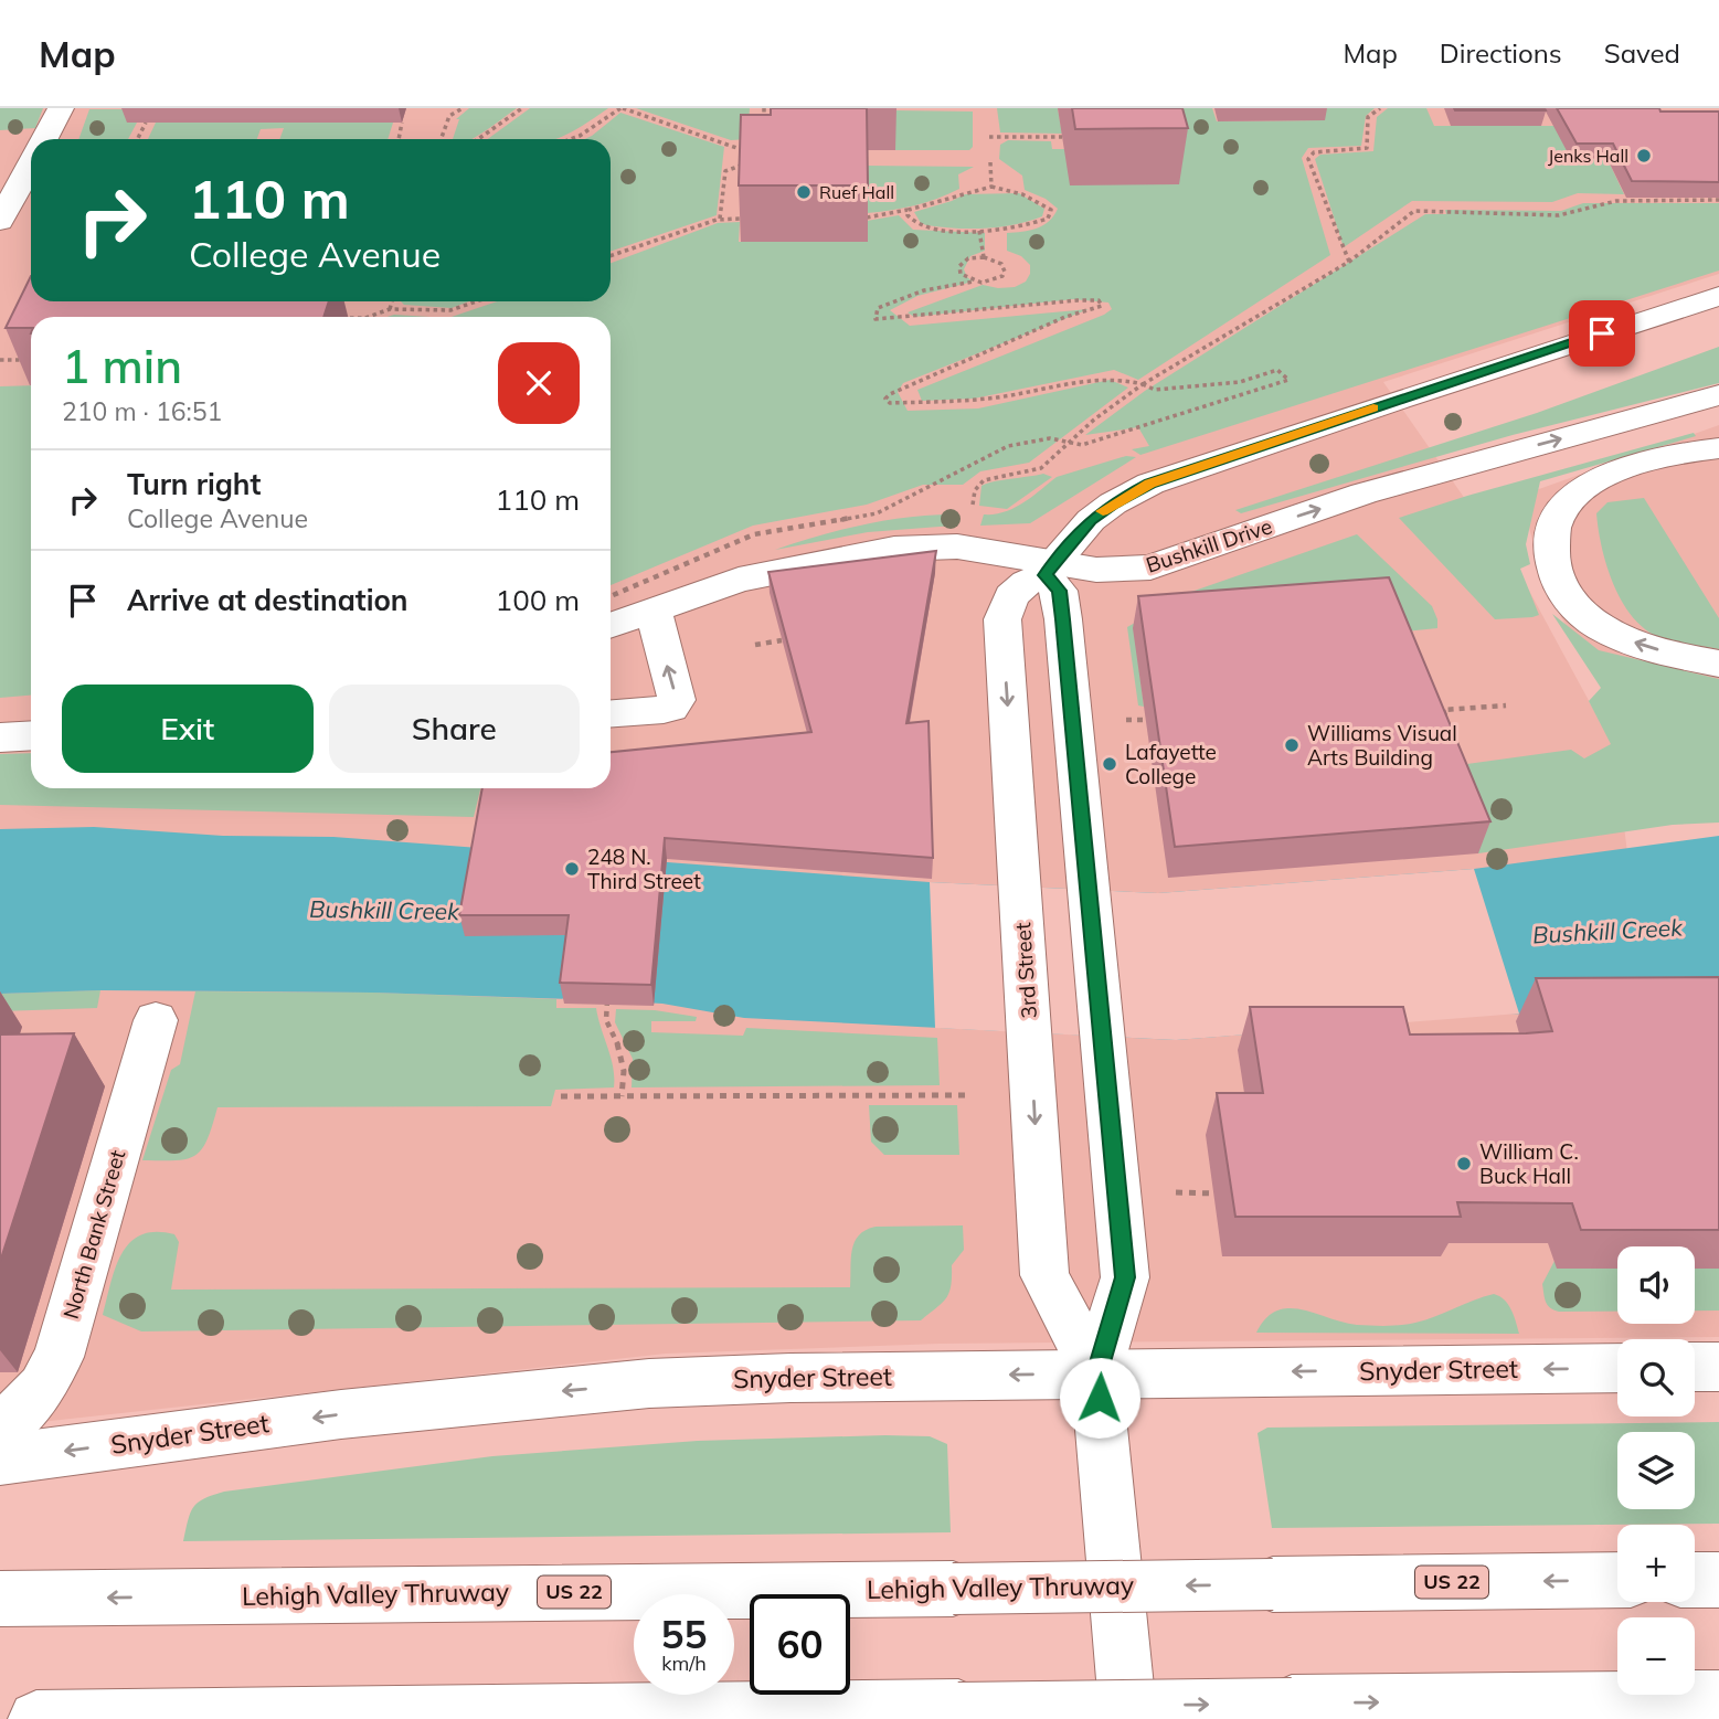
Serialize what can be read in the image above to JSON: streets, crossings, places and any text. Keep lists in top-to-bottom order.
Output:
{
  "streets": {
    "main road": [
      "Bushkill Drive",
      "3rd Street",
      "North Bank Street",
      "Snyder Street",
      "US 22",
      "Lehigh Valley Thruway"
    ]
  },
  "crossings": [
    ["Bushkill Drive", "3rd Street"],
    ["3rd Street", "Snyder Street"]
  ],
  "water": ["Bushkill Creek"],
  "places": [
    "Jenks Hall",
    "Ruef Hall",
    "Williams Visual Arts Building",
    "Lafayette College",
    "248 N. Third Street",
    "William C. Buck Hall"
  ],
  "page": {
    "header": "Map",
    "nav": ["Map", "Directions", "Saved"],
    "turn": ["110 m", "College Avenue"],
    "heading": ["1 min", "210 m · 16:51"],
    "list": [
      {
        "name": "Turn right",
        "note": "College Avenue",
        "value": "110 m"
      },
      {
        "name": "Arrive at destination",
        "value": "100 m"
      }
    ],
    "buttons": ["Exit", "Share"],
    "map_buttons": ["+", "−"],
    "speed": "55 km/h",
    "limit": "60"
  }
}
